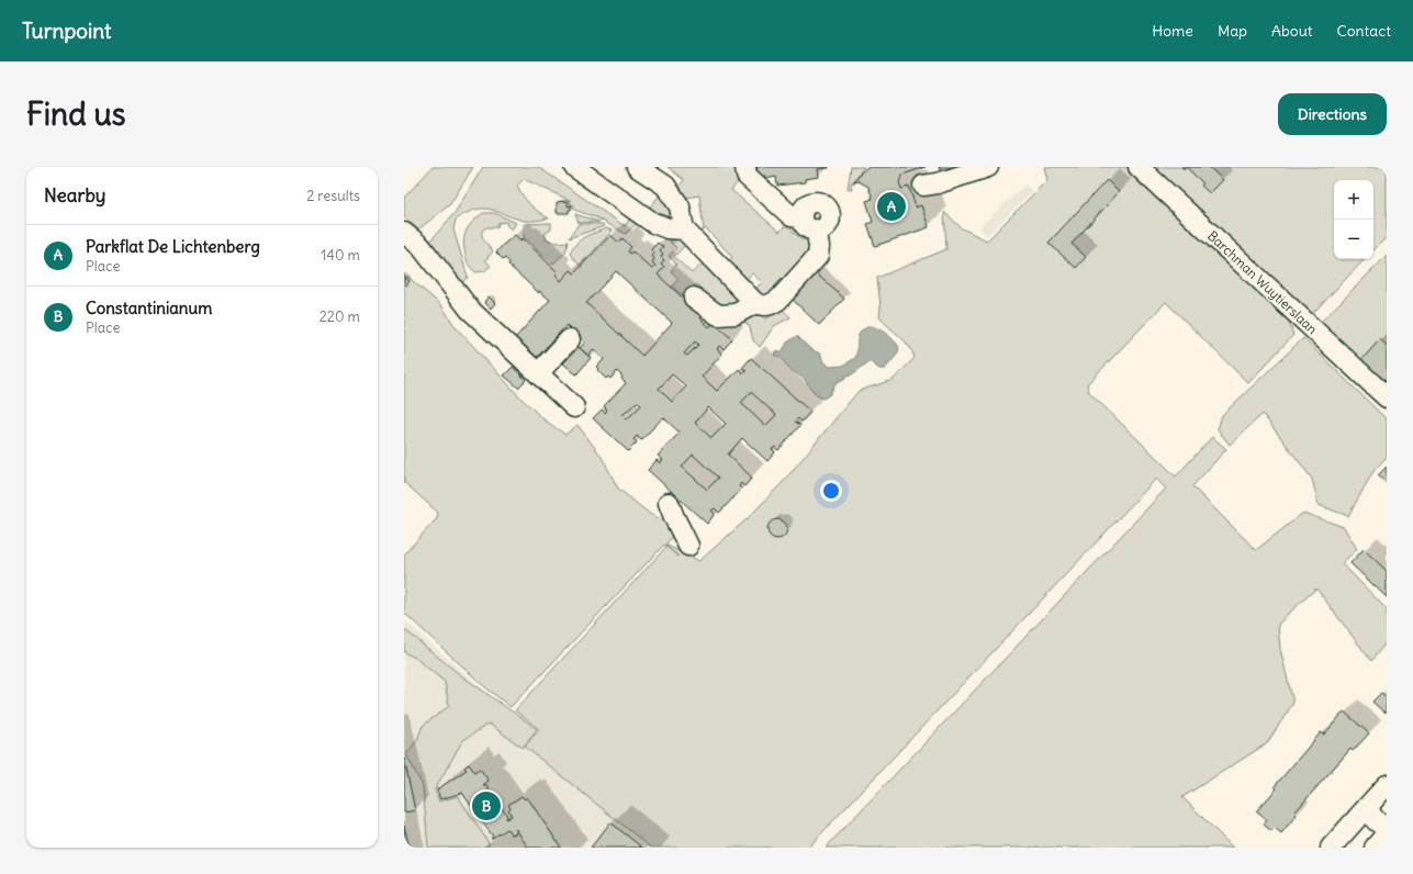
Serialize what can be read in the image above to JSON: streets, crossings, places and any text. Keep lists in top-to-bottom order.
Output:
{
  "streets": {
    "lane": ["Barchman Wuytierslaan"]
  },
  "page": {
    "header": "Turnpoint",
    "nav": [
      "Home",
      "Map",
      "About",
      "Contact"
    ],
    "buttons": "Directions",
    "title": "Find us",
    "heading": ["Nearby", "2 results"],
    "map_buttons": ["+", "−"],
    "pins": ["A", "B"],
    "list": [
      {
        "mark": "A",
        "name": "Parkflat De Lichtenberg",
        "note": "Place",
        "value": "140 m"
      },
      {
        "mark": "B",
        "name": "Constantinianum",
        "note": "Place",
        "value": "220 m"
      }
    ]
  }
}
